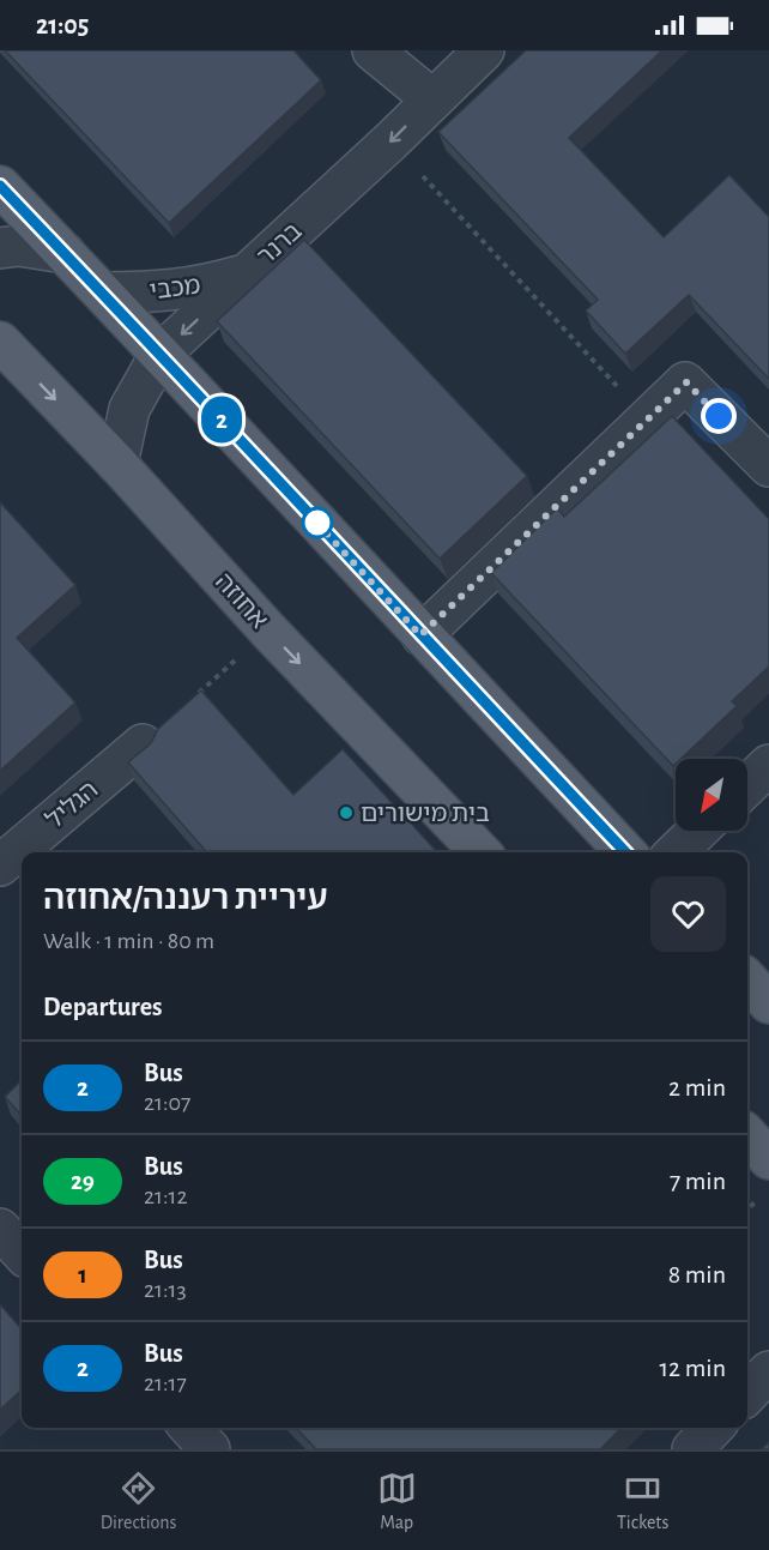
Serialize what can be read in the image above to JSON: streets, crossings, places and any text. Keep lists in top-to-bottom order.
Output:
{
  "streets": {
    "main road": ["אחוזה"],
    "street": ["ברנר", "מכבי", "הגליל"]
  },
  "crossings": [
    ["ברנר", "מכבי"],
    ["ברנר", "אחוזה"]
  ],
  "places": ["בית מישורים"],
  "lines": ["bus line 2"],
  "north": "bottom left",
  "page": {
    "status": "21:05",
    "on_map": "2",
    "heading": [
      ["עיריית רעננה/אחוזה", "Walk · 1 min · 80 m"],
      "Departures"
    ],
    "list": [
      {
        "mark": "2",
        "name": "Bus",
        "note": "21:07",
        "value": "2 min"
      },
      {
        "mark": "29",
        "name": "Bus",
        "note": "21:12",
        "value": "7 min"
      },
      {
        "mark": "1",
        "name": "Bus",
        "note": "21:13",
        "value": "8 min"
      },
      {
        "mark": "2",
        "name": "Bus",
        "note": "21:17",
        "value": "12 min"
      }
    ],
    "tabs": ["Directions", "Map", "Tickets"]
  }
}
